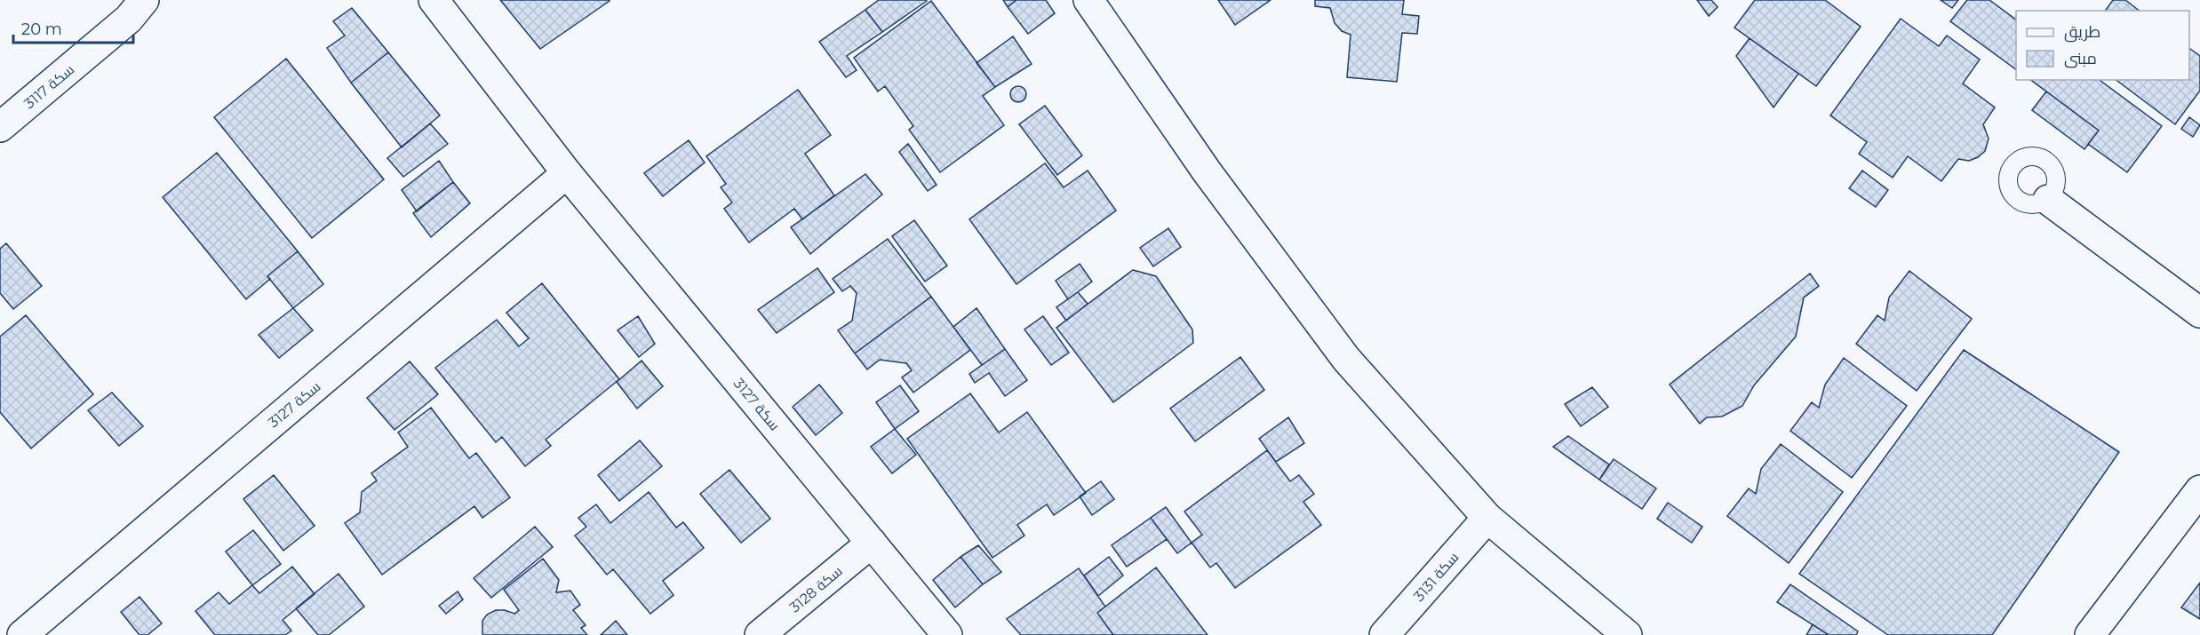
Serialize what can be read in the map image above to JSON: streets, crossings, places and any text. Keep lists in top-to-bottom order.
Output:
{
  "streets": {
    "street": [
      "سكة 3117",
      "سكة 3127",
      "سكة 3131",
      "سكة 3128"
    ]
  },
  "crossings": [
    ["سكة 3127", "سكة 3128"]
  ],
  "legend": ["طريق", "مبنى"],
  "scale_bar": "20 m"
}
